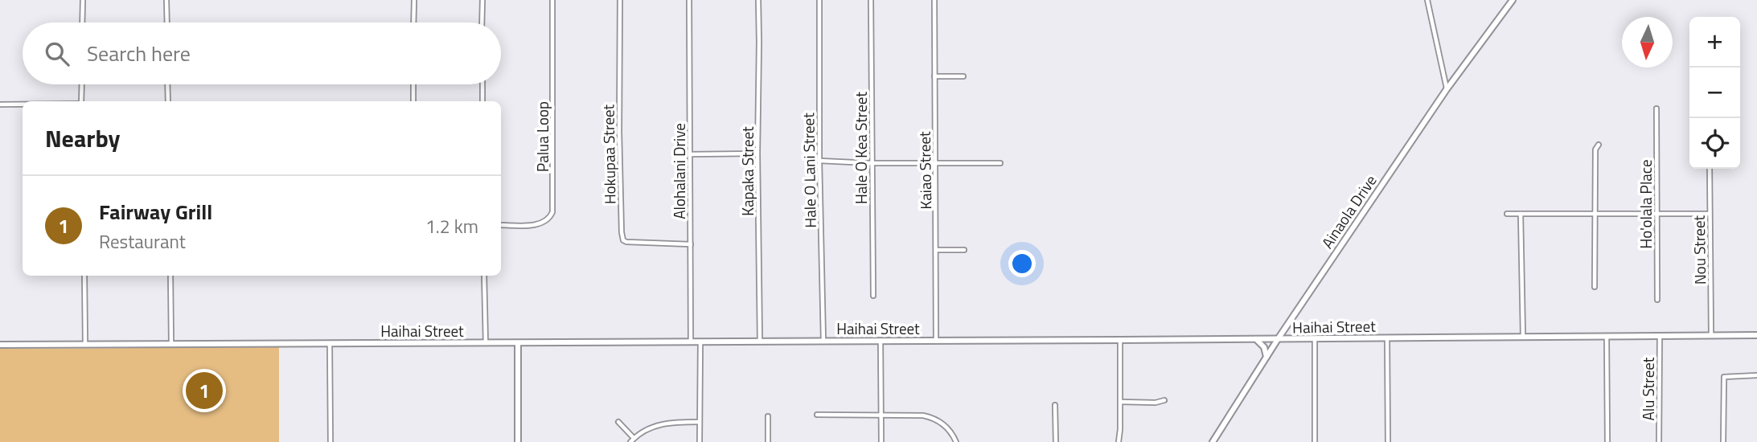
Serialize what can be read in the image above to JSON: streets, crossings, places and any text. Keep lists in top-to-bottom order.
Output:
{
  "streets": {
    "street": [
      "Palua Loop",
      "Hale O Kea Street",
      "Hokupaa Street",
      "Hale O Lani Street",
      "Kaiao Street",
      "Alohalani Drive",
      "Kapaka Street",
      "Ho'olala Place",
      "Ainaola Drive",
      "Nou Street",
      "Haihai Street",
      "Alu Street"
    ]
  },
  "crossings": [
    ["Hokupaa Street", "Alohalani Drive"],
    ["Hale O Lani Street", "Haihai Street"],
    ["Kaiao Street", "Haihai Street"],
    ["Alohalani Drive", "Haihai Street"],
    ["Kapaka Street", "Haihai Street"],
    ["Ainaola Drive", "Haihai Street"],
    ["Nou Street", "Haihai Street"],
    ["Haihai Street", "Alu Street"]
  ],
  "north": "bottom",
  "page": {
    "map_buttons": ["+", "−"],
    "search": "Search here",
    "heading": "Nearby",
    "list": [
      {
        "mark": "1",
        "name": "Fairway Grill",
        "note": "Restaurant",
        "value": "1.2 km"
      }
    ],
    "pins": "1"
  }
}
